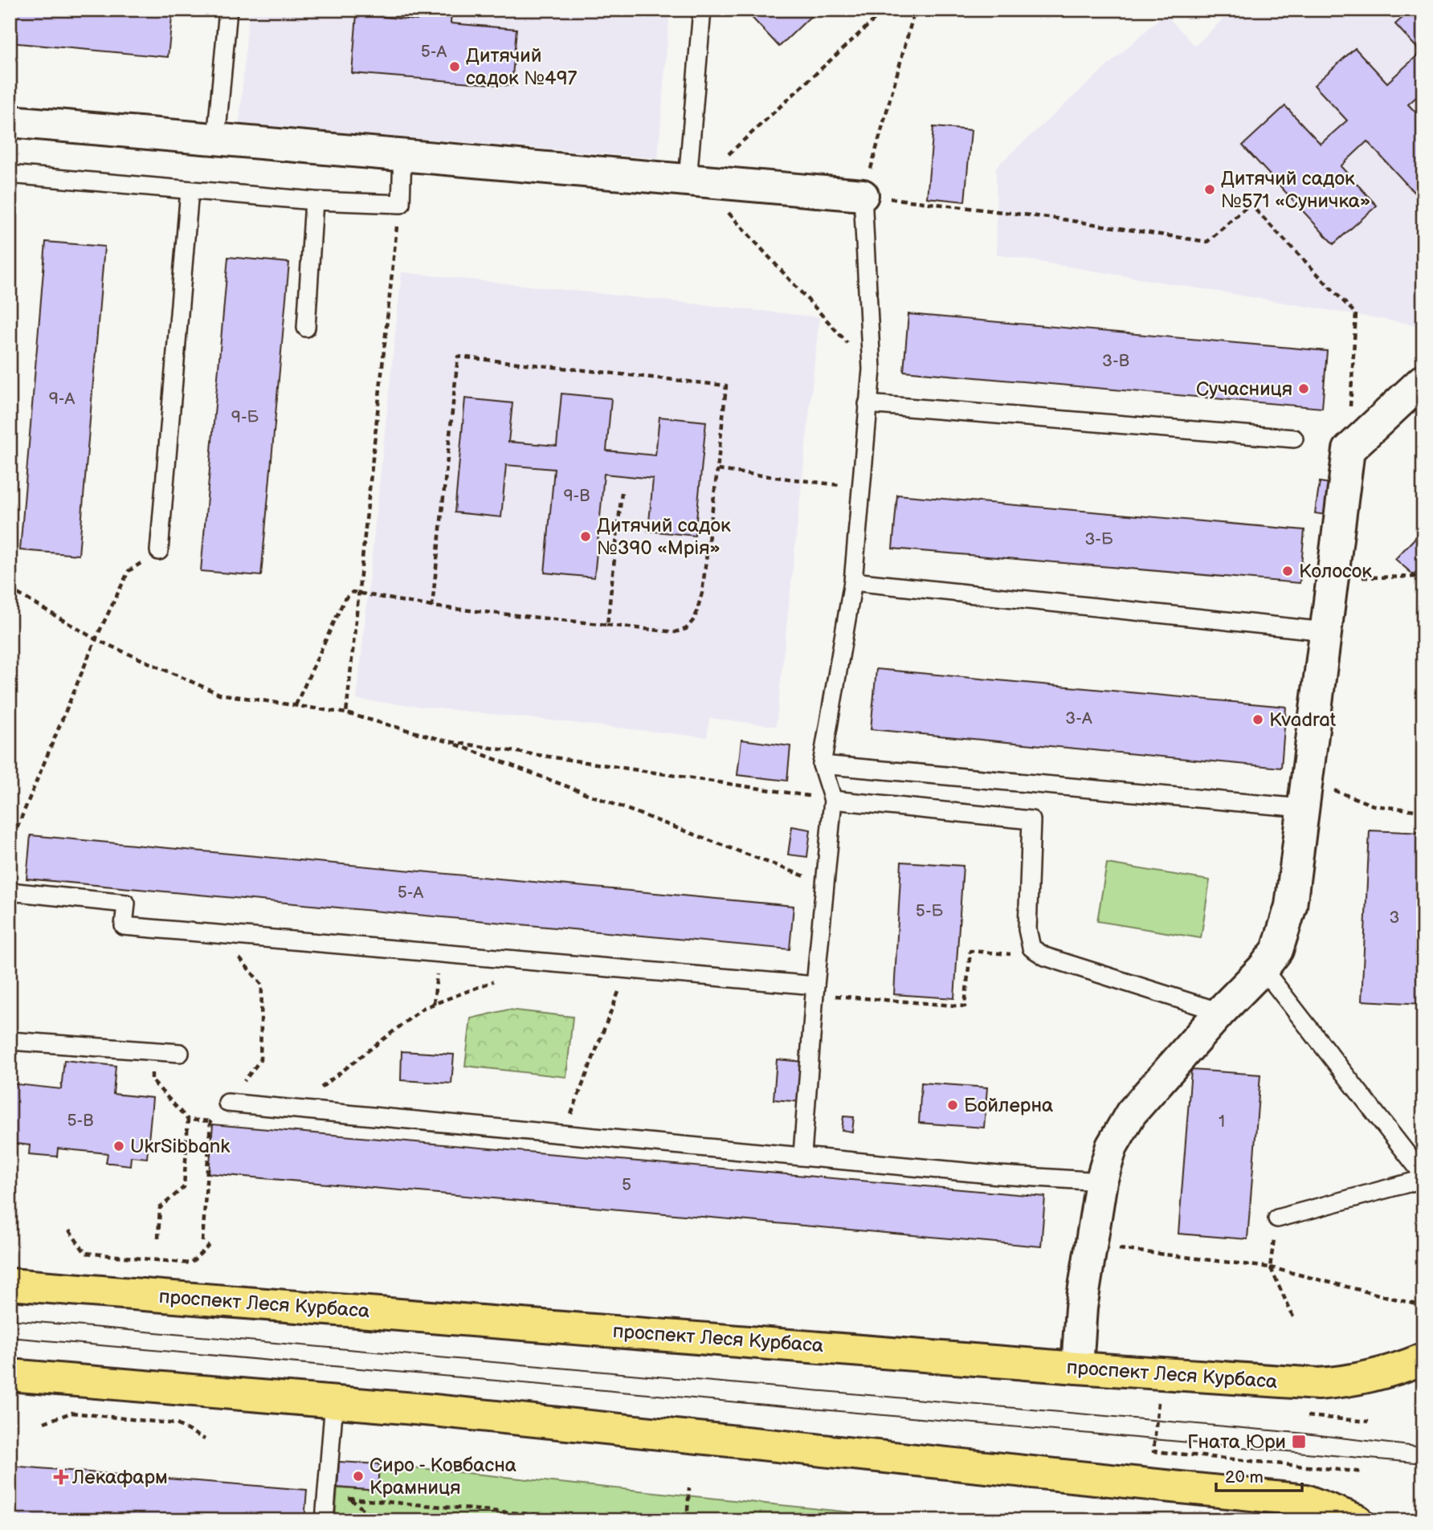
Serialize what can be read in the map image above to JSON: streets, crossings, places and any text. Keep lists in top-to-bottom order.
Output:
{
  "streets": {
    "main road": ["проспект Леся Курбаса"]
  },
  "places": {
    "other": [
      "Дитячий садок №497",
      "Дитячий садок №571 «Суничка»",
      "Сучасниця",
      "Дитячий садок №390 «Мрія»",
      "Колосок",
      "Kvadrat",
      "Бойлерна",
      "UkrSibbank",
      "Сиро - Ковбасна Крамниця"
    ],
    "transit": ["Гната Юри"],
    "health": ["Лекафарм"]
  },
  "house_numbers": [
    "5-А",
    "3-В",
    "9-А",
    "9-Б",
    "9-В",
    "3-Б",
    "3-А",
    "5-А",
    "5-Б",
    "3",
    "5-В",
    "1",
    "5"
  ],
  "scale_bar": "20 m"
}
